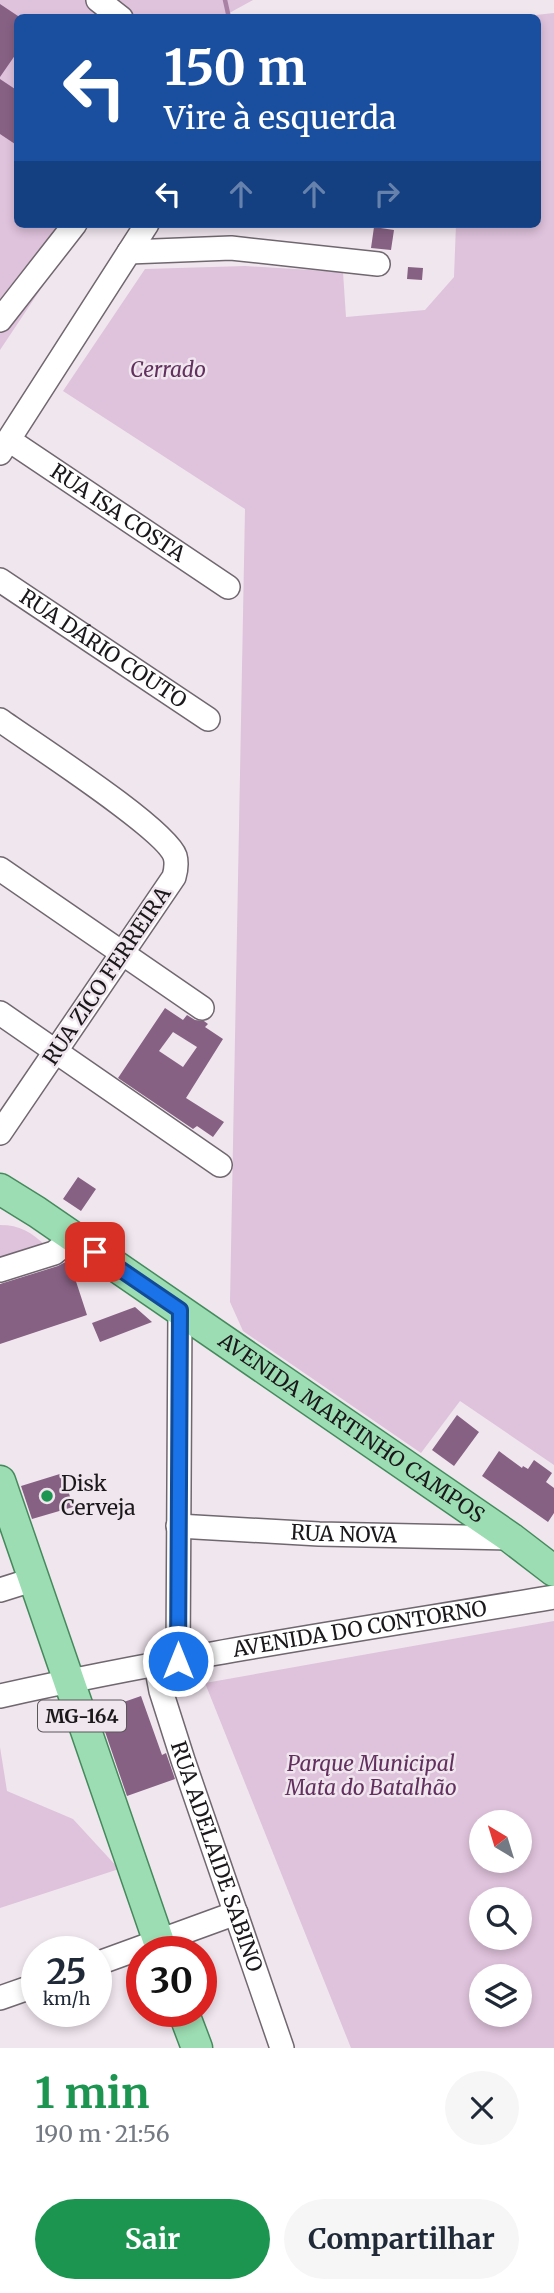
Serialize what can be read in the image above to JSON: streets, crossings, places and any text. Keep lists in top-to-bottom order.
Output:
{
  "streets": {
    "main road": ["AVENIDA MARTINHO CAMPOS", "MG-164"],
    "street": [
      "RUA ISA COSTA",
      "RUA DÁRIO COUTO",
      "RUA ZICO FERREIRA",
      "RUA NOVA",
      "AVENIDA DO CONTORNO",
      "RUA ADELAIDE SABINO"
    ]
  },
  "crossings": [
    ["AVENIDA MARTINHO CAMPOS", "RUA NOVA"],
    ["AVENIDA MARTINHO CAMPOS", "RUA ADELAIDE SABINO"],
    ["RUA NOVA", "RUA ADELAIDE SABINO"],
    ["AVENIDA DO CONTORNO", "MG-164"],
    ["AVENIDA DO CONTORNO", "RUA ADELAIDE SABINO"]
  ],
  "parks": ["Cerrado", "Parque Municipal Mata do Batalhão"],
  "places": ["Disk Cerveja"],
  "north": "top left",
  "page": {
    "turn": ["150 m", "Vire à esquerda"],
    "speed": "25 km/h",
    "limit": "30",
    "heading": ["1 min", "190 m · 21:56"],
    "buttons": ["Sair", "Compartilhar"]
  }
}
